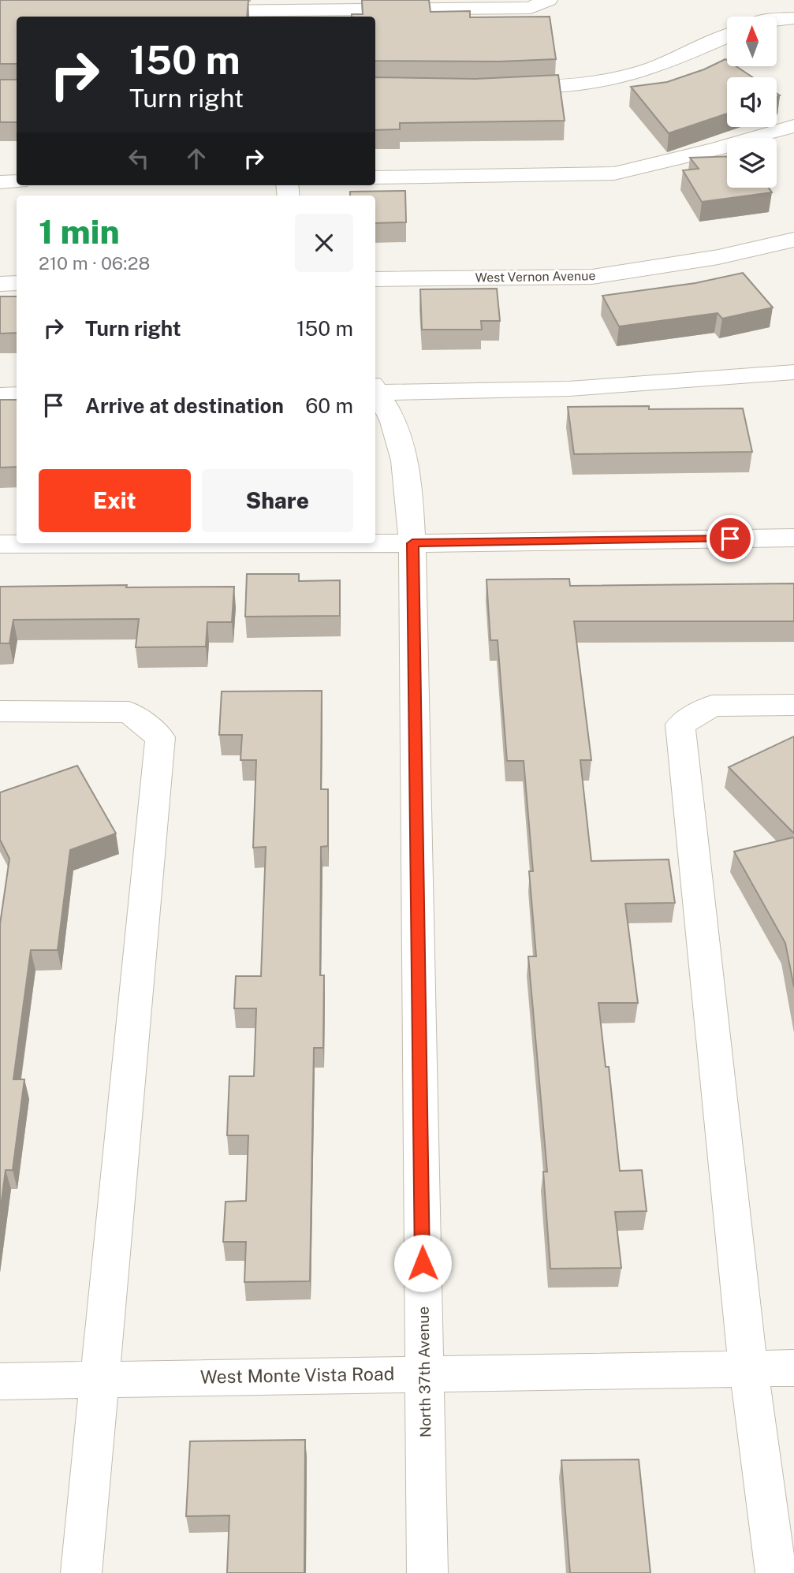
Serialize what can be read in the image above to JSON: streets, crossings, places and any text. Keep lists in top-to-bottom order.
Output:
{
  "streets": {
    "street": ["West Vernon Avenue", "North 37th Avenue", "West Monte Vista Road"]
  },
  "crossings": [
    ["North 37th Avenue", "West Monte Vista Road"]
  ],
  "north": "top",
  "page": {
    "turn": ["150 m", "Turn right"],
    "heading": ["1 min", "210 m · 06:28"],
    "list": [
      {
        "name": "Turn right",
        "value": "150 m"
      },
      {
        "name": "Arrive at destination",
        "value": "60 m"
      }
    ],
    "buttons": ["Exit", "Share"]
  }
}
